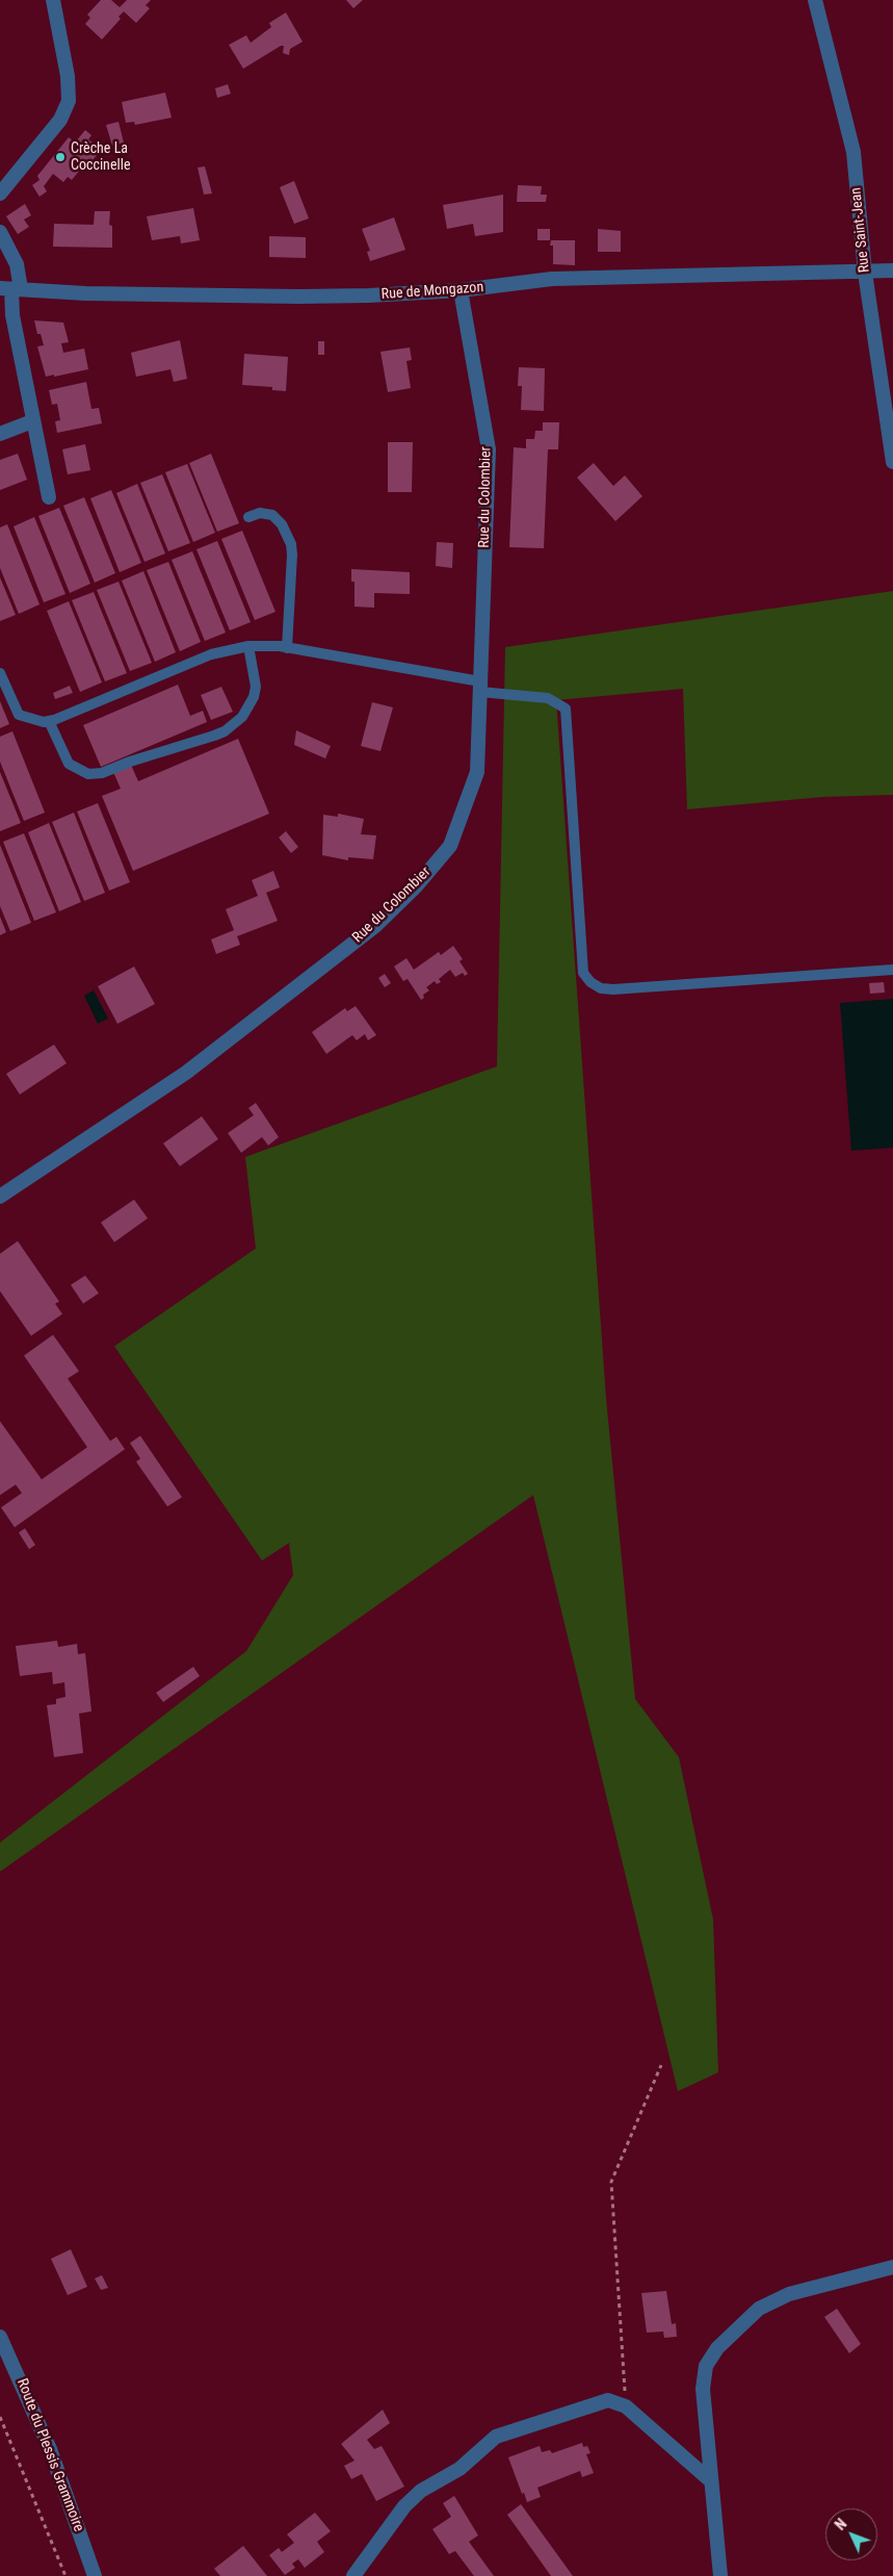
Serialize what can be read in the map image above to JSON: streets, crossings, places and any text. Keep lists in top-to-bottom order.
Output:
{
  "streets": {
    "street": [
      "Rue Saint-Jean",
      "Rue de Mongazon",
      "Rue du Colombier",
      "Route du Plessis Grammoire"
    ]
  },
  "crossings": [
    ["Rue Saint-Jean", "Rue de Mongazon"],
    ["Rue de Mongazon", "Rue du Colombier"]
  ],
  "places": ["Crèche La Coccinelle"],
  "north": "top left"
}
